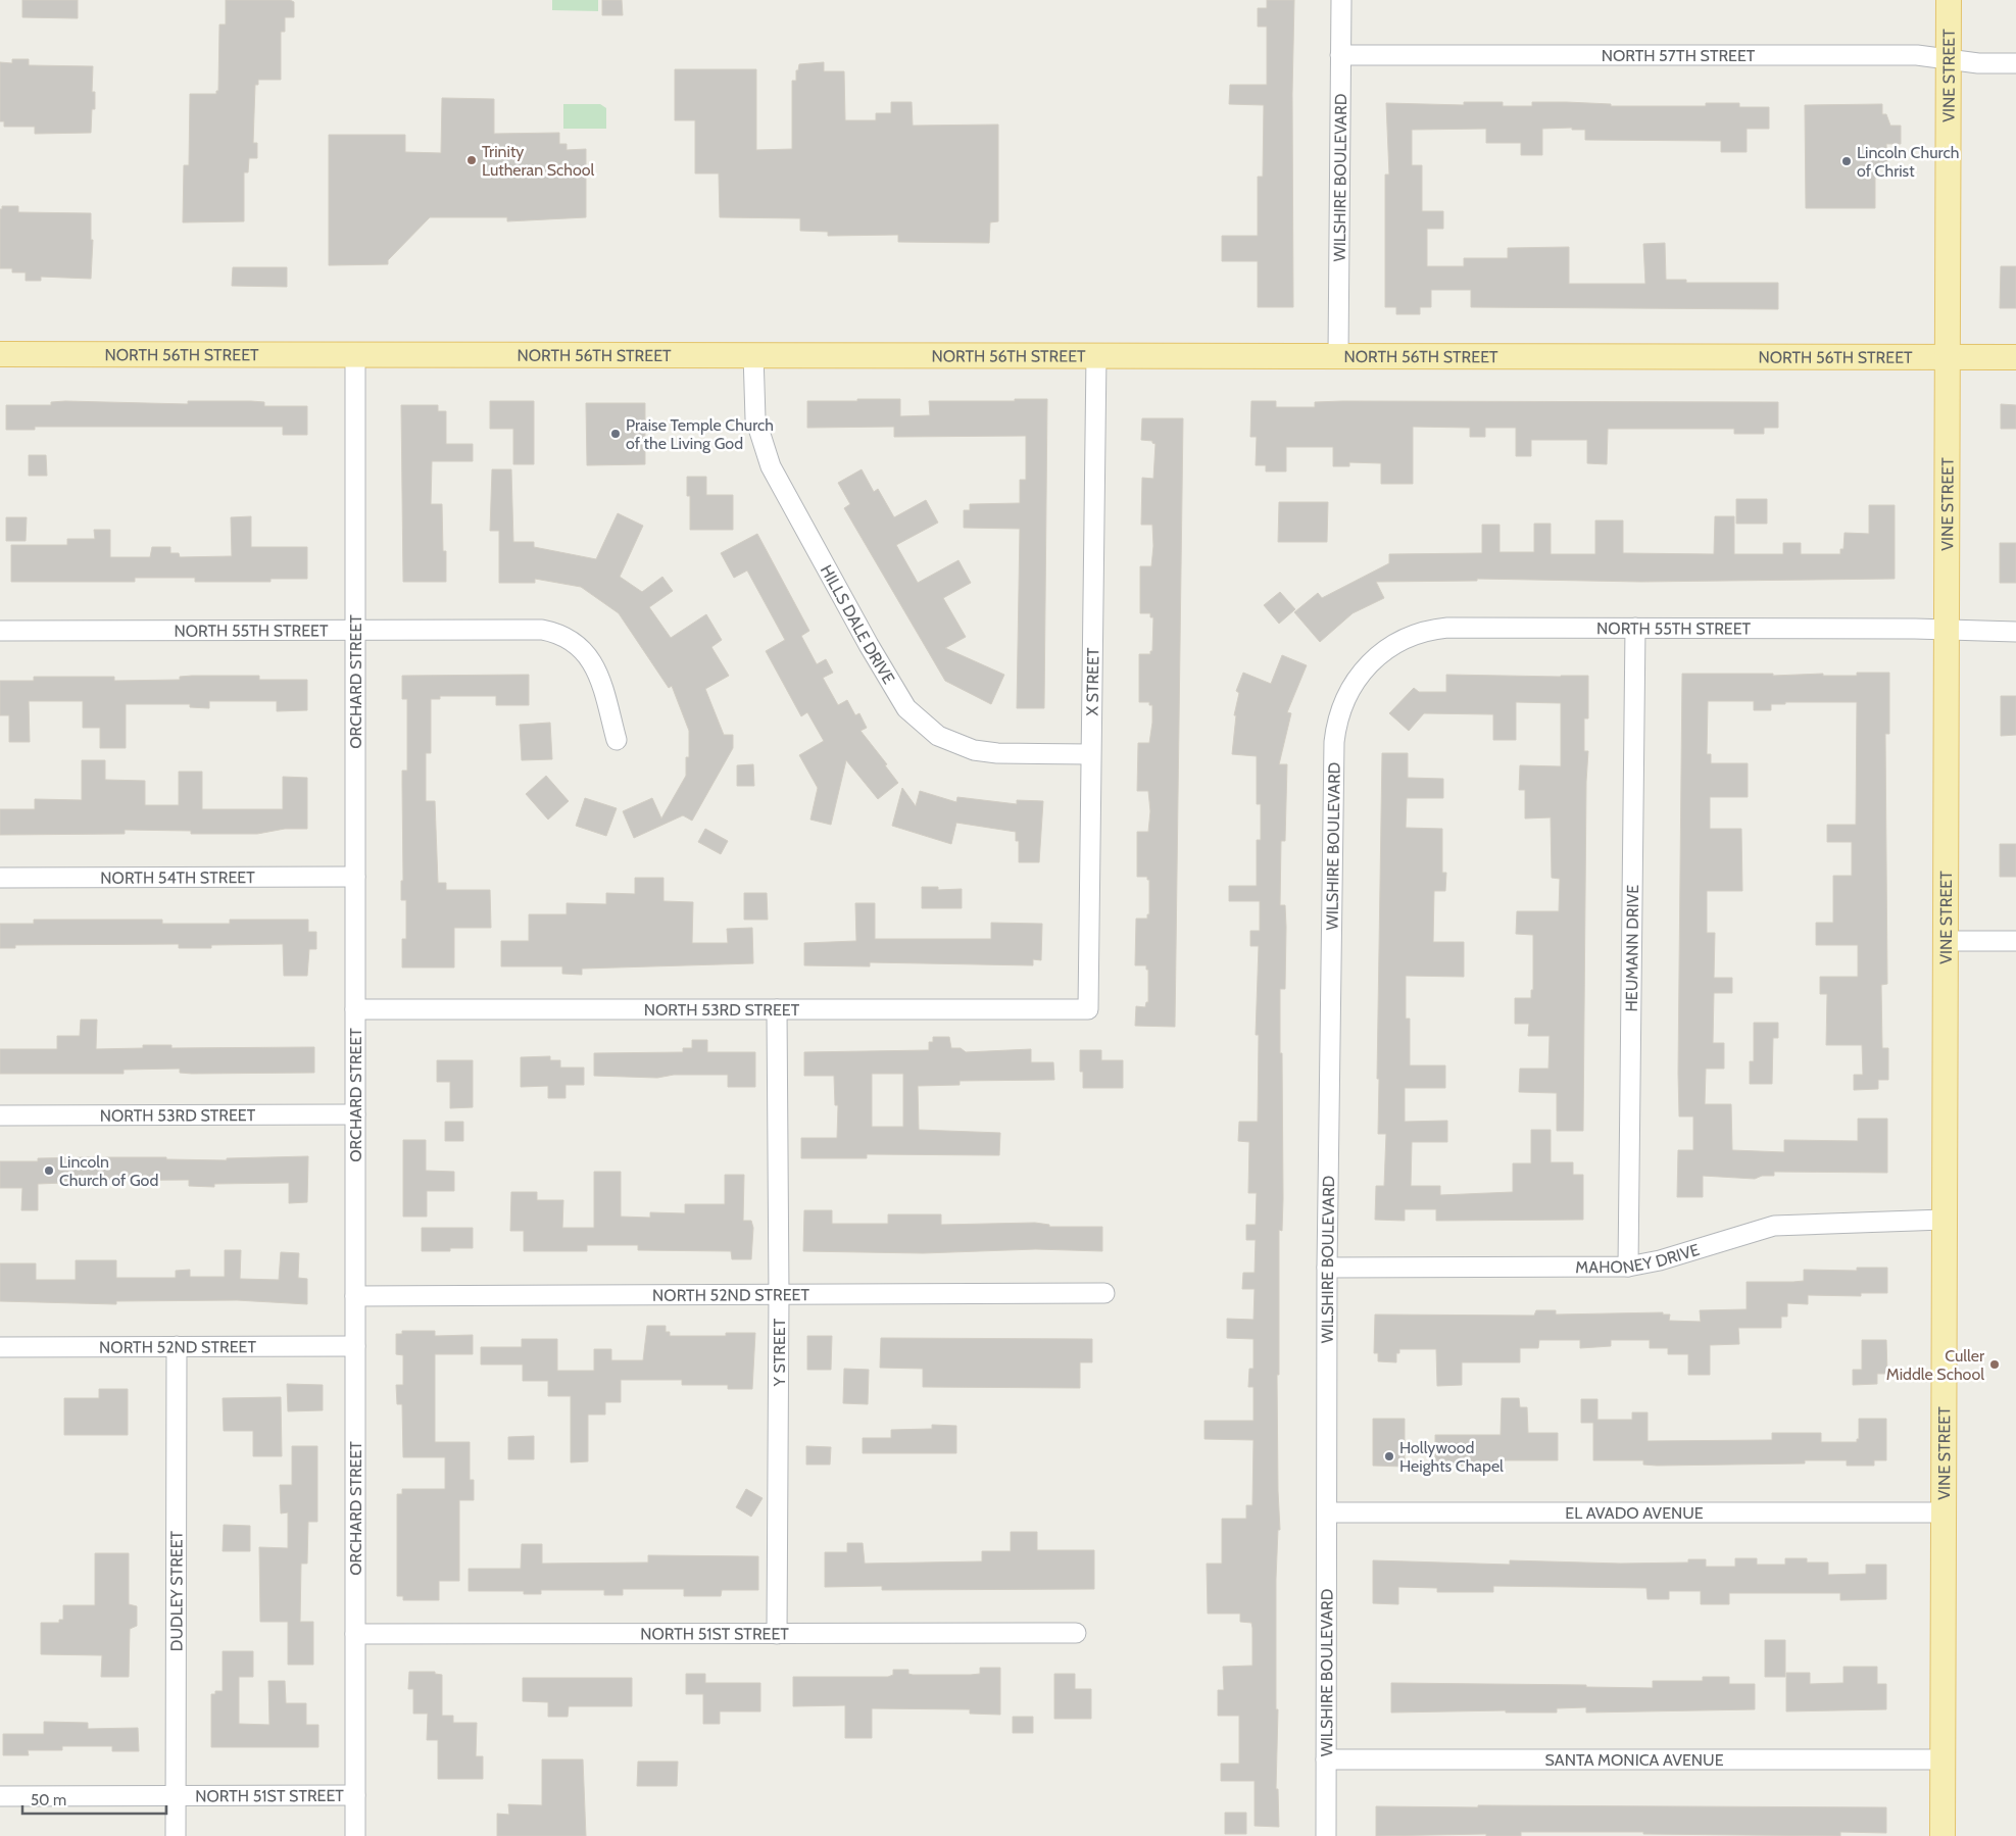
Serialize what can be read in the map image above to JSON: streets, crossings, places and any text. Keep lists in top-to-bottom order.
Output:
{
  "streets": {
    "main road": ["VINE STREET", "NORTH 56TH STREET"],
    "street": [
      "NORTH 57TH STREET",
      "WILSHIRE BOULEVARD",
      "HILLS DALE DRIVE",
      "NORTH 55TH STREET",
      "ORCHARD STREET",
      "X STREET",
      "NORTH 54TH STREET",
      "HEUMANN DRIVE",
      "NORTH 53RD STREET",
      "MAHONEY DRIVE",
      "NORTH 52ND STREET",
      "Y STREET",
      "EL AVADO AVENUE",
      "DUDLEY STREET",
      "NORTH 51ST STREET",
      "SANTA MONICA AVENUE"
    ]
  },
  "crossings": [
    ["NORTH 57TH STREET", "VINE STREET"],
    ["NORTH 57TH STREET", "WILSHIRE BOULEVARD"],
    ["VINE STREET", "NORTH 56TH STREET"],
    ["VINE STREET", "NORTH 55TH STREET"],
    ["VINE STREET", "MAHONEY DRIVE"],
    ["VINE STREET", "EL AVADO AVENUE"],
    ["VINE STREET", "SANTA MONICA AVENUE"],
    ["WILSHIRE BOULEVARD", "NORTH 56TH STREET"],
    ["WILSHIRE BOULEVARD", "NORTH 55TH STREET"],
    ["WILSHIRE BOULEVARD", "MAHONEY DRIVE"],
    ["WILSHIRE BOULEVARD", "EL AVADO AVENUE"],
    ["WILSHIRE BOULEVARD", "SANTA MONICA AVENUE"],
    ["NORTH 56TH STREET", "HILLS DALE DRIVE"],
    ["NORTH 56TH STREET", "ORCHARD STREET"],
    ["NORTH 56TH STREET", "X STREET"],
    ["HILLS DALE DRIVE", "X STREET"],
    ["NORTH 55TH STREET", "ORCHARD STREET"],
    ["NORTH 55TH STREET", "HEUMANN DRIVE"],
    ["ORCHARD STREET", "NORTH 54TH STREET"],
    ["ORCHARD STREET", "NORTH 53RD STREET"],
    ["ORCHARD STREET", "NORTH 52ND STREET"],
    ["ORCHARD STREET", "NORTH 51ST STREET"],
    ["X STREET", "NORTH 53RD STREET"],
    ["HEUMANN DRIVE", "MAHONEY DRIVE"],
    ["NORTH 53RD STREET", "Y STREET"],
    ["NORTH 52ND STREET", "Y STREET"],
    ["NORTH 52ND STREET", "DUDLEY STREET"],
    ["Y STREET", "NORTH 51ST STREET"],
    ["DUDLEY STREET", "NORTH 51ST STREET"]
  ],
  "places": [
    "Trinity Lutheran School",
    "Lincoln Church of Christ",
    "Praise Temple Church of the Living God",
    "Lincoln Church of God",
    "Culler Middle School",
    "Hollywood Heights Chapel"
  ],
  "scale_bar": "50 m"
}
